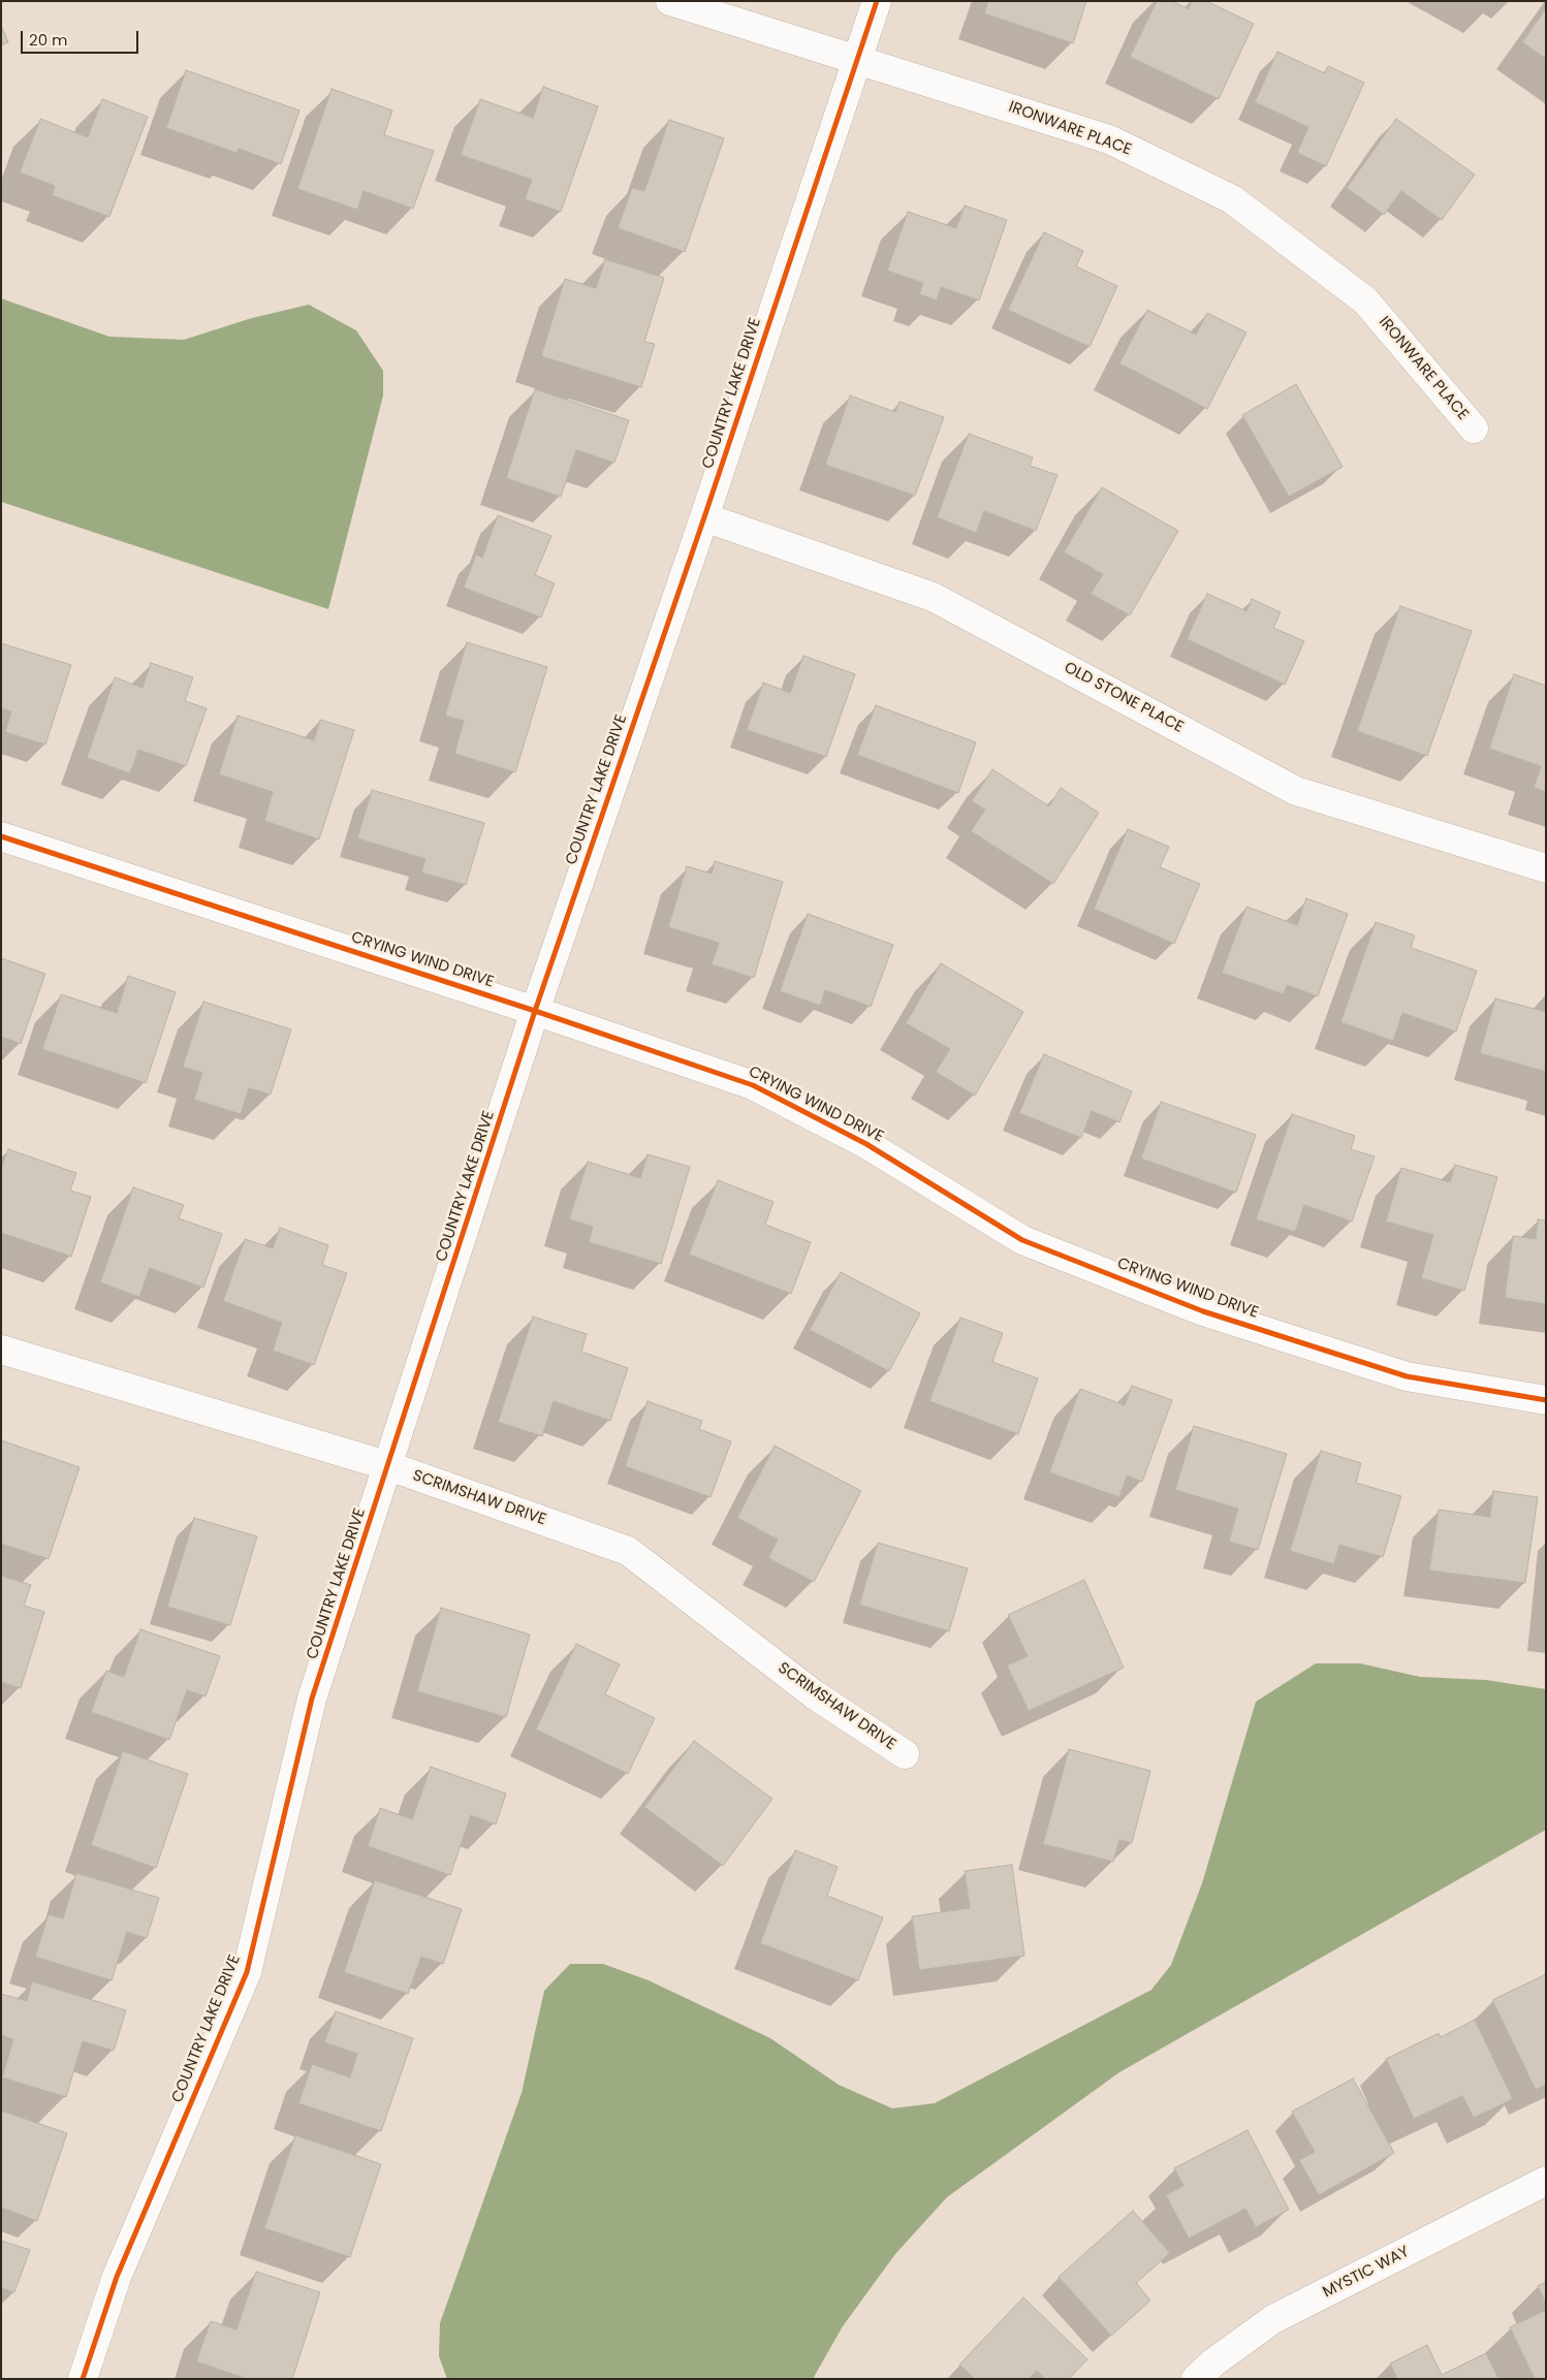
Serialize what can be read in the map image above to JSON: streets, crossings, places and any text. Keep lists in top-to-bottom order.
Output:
{
  "streets": {
    "street": [
      "IRONWARE PLACE",
      "COUNTRY LAKE DRIVE",
      "OLD STONE PLACE",
      "CRYING WIND DRIVE",
      "SCRIMSHAW DRIVE",
      "MYSTIC WAY"
    ]
  },
  "crossings": [
    ["IRONWARE PLACE", "COUNTRY LAKE DRIVE"],
    ["COUNTRY LAKE DRIVE", "OLD STONE PLACE"],
    ["COUNTRY LAKE DRIVE", "CRYING WIND DRIVE"],
    ["COUNTRY LAKE DRIVE", "SCRIMSHAW DRIVE"]
  ],
  "scale_bar": "20 m"
}
